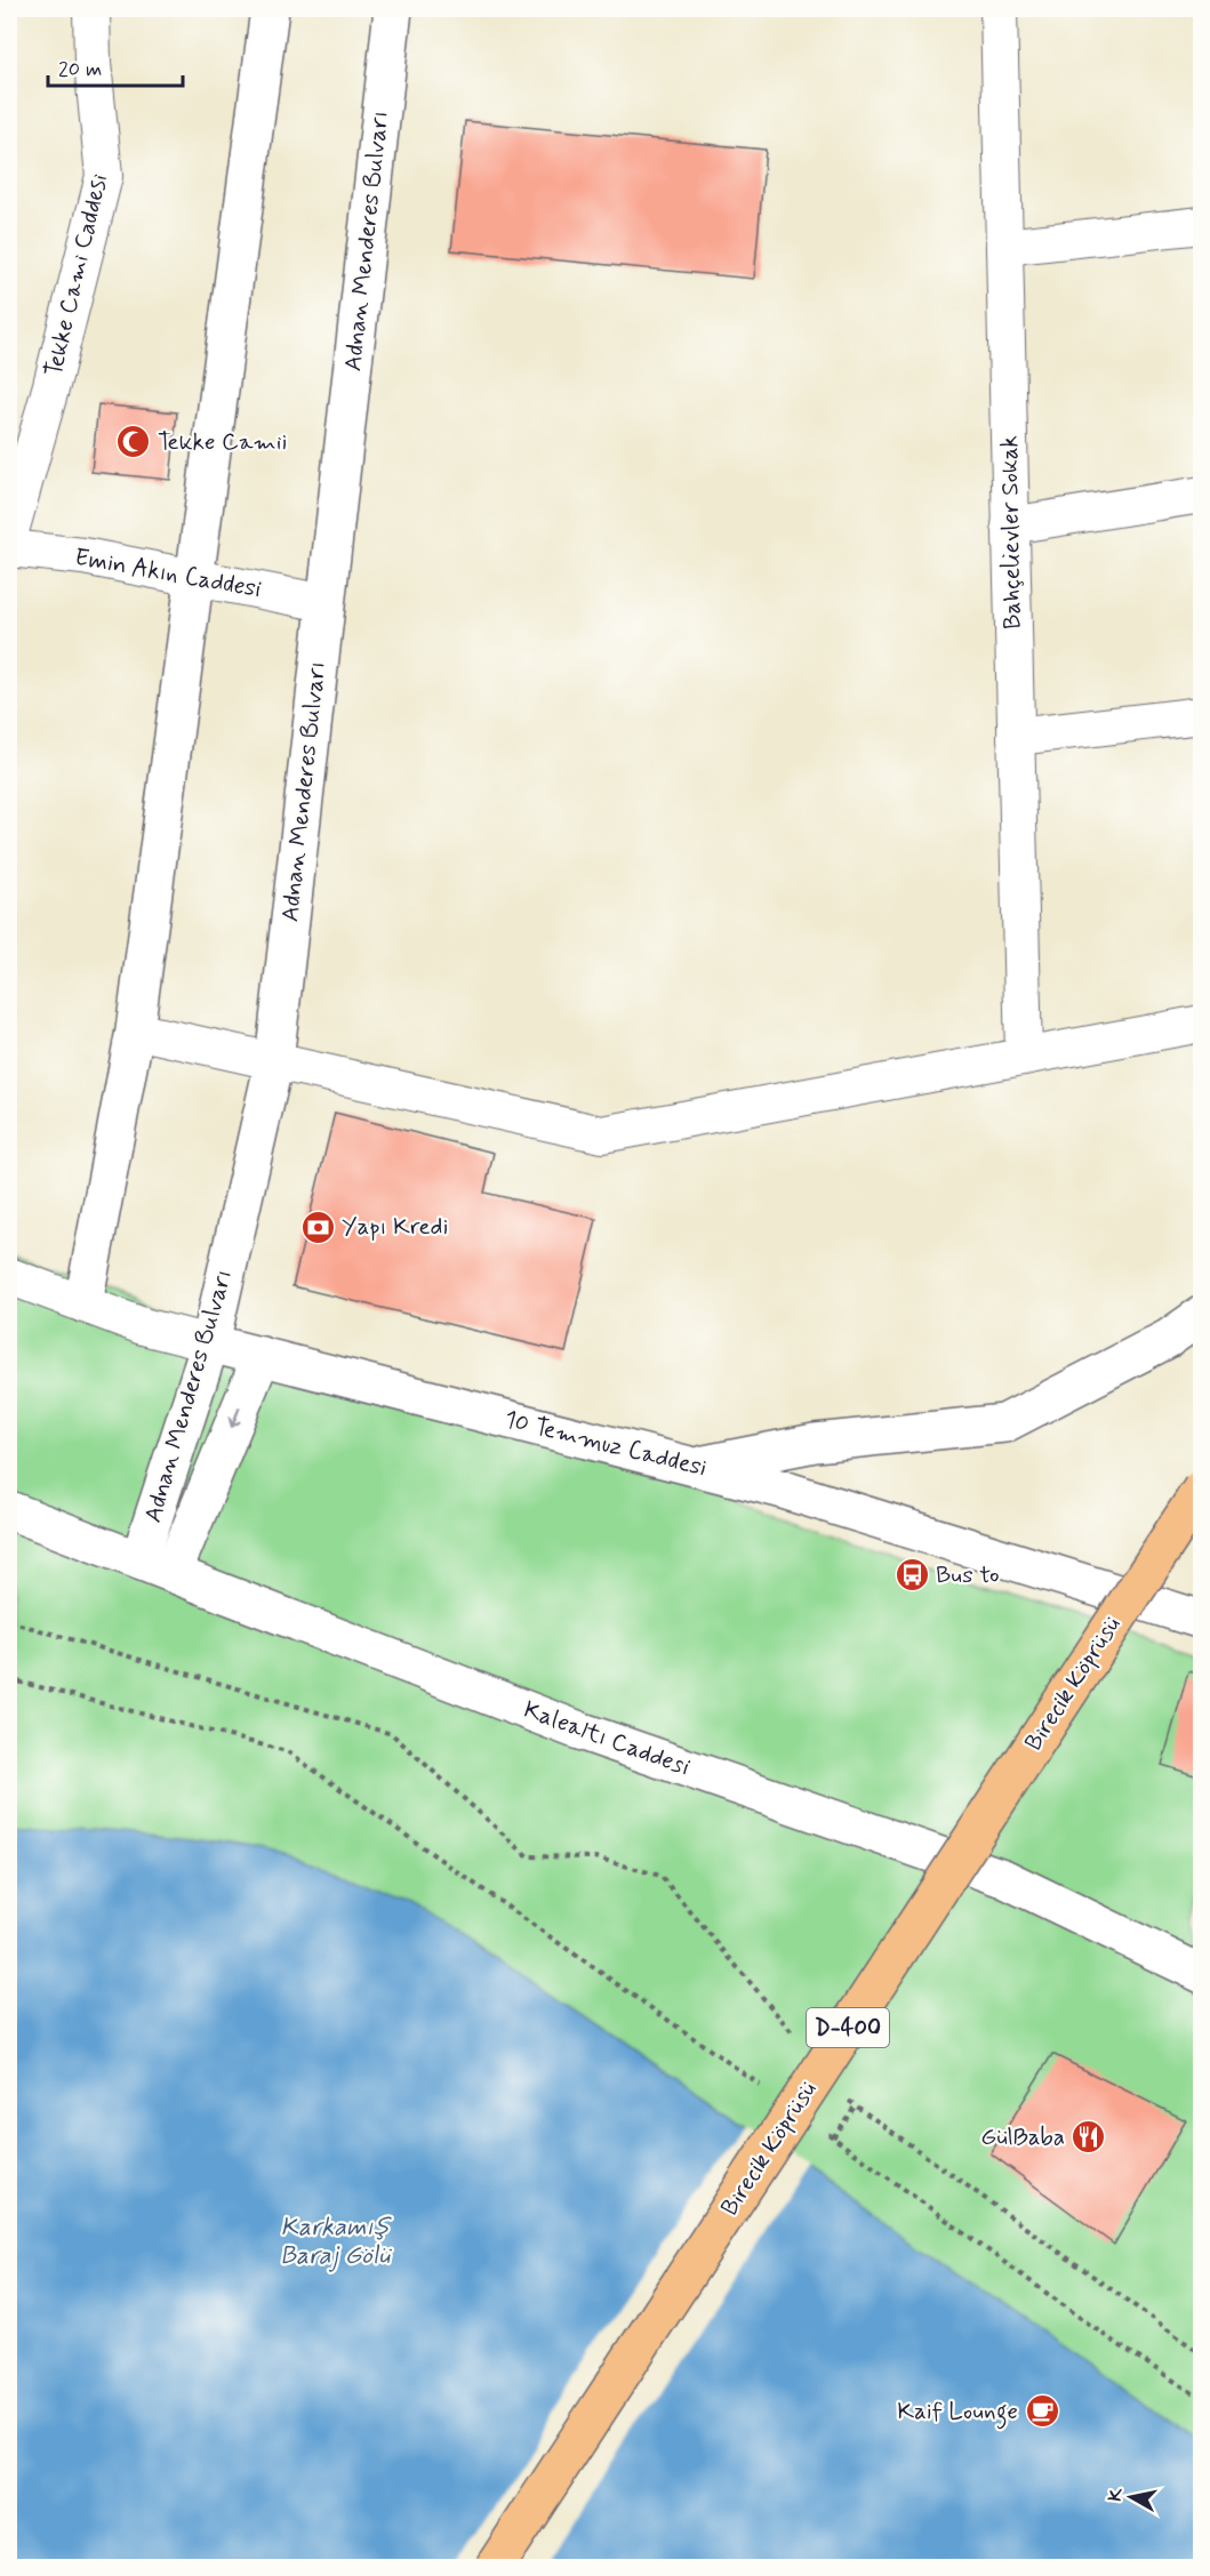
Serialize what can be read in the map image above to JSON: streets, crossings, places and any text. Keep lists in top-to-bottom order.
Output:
{
  "streets": {
    "main road": ["Birecik Köprüsü", "D-400"],
    "street": [
      "Adnan Menderes Bulvarı",
      "Tekke Cami Caddesi",
      "Bahçelievler Sokak",
      "Emin Akın Caddesi",
      "10 Temmuz Caddesi",
      "Kalealtı Caddesi"
    ]
  },
  "crossings": [
    ["Adnan Menderes Bulvarı", "Emin Akın Caddesi"],
    ["Adnan Menderes Bulvarı", "10 Temmuz Caddesi"],
    ["Adnan Menderes Bulvarı", "Kalealtı Caddesi"]
  ],
  "water": ["Karkamış Baraj Gölü"],
  "places": {
    "mosque": ["Tekke Camii"],
    "bank": ["Yapı Kredi"],
    "bus stop": ["Bus to"],
    "restaurant": ["GülBaba"],
    "cafe": ["Kaif Lounge"]
  },
  "scale_bar": "20 m",
  "north": "left"
}
